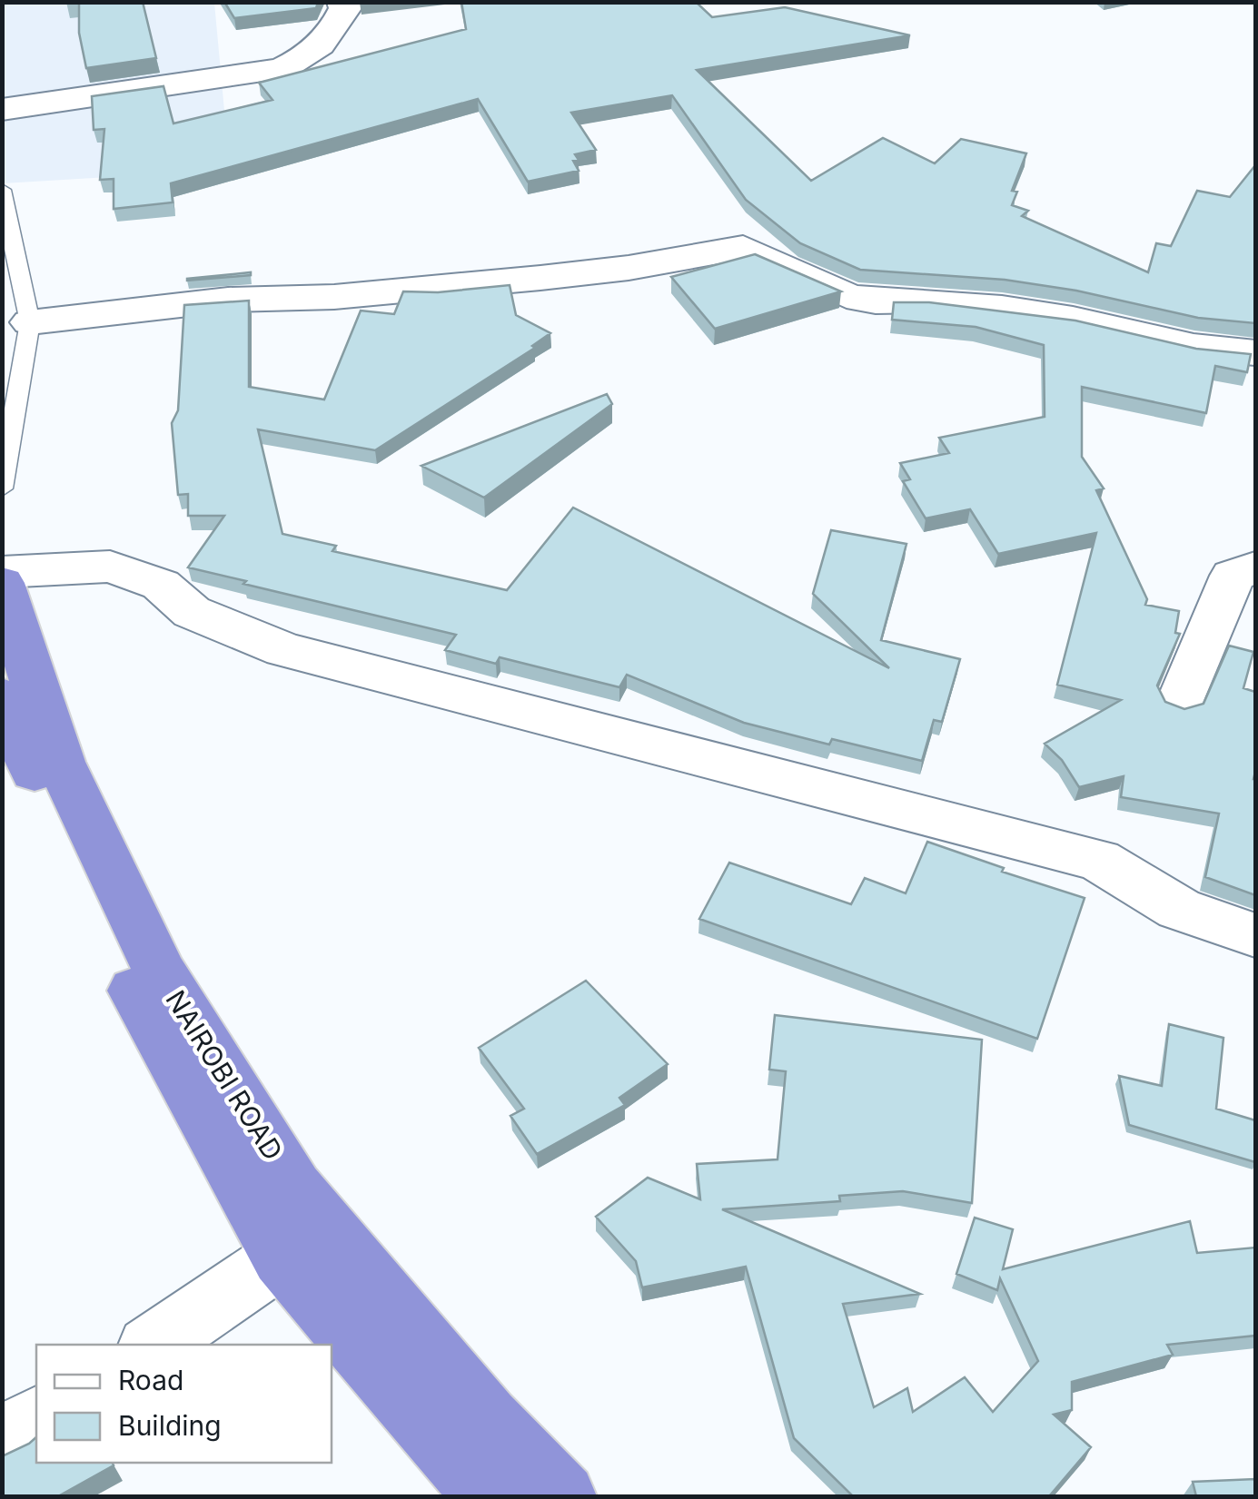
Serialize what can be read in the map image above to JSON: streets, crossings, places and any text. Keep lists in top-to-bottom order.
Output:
{
  "streets": {
    "highway": ["NAIROBI ROAD"]
  },
  "legend": ["Road", "Building"]
}
